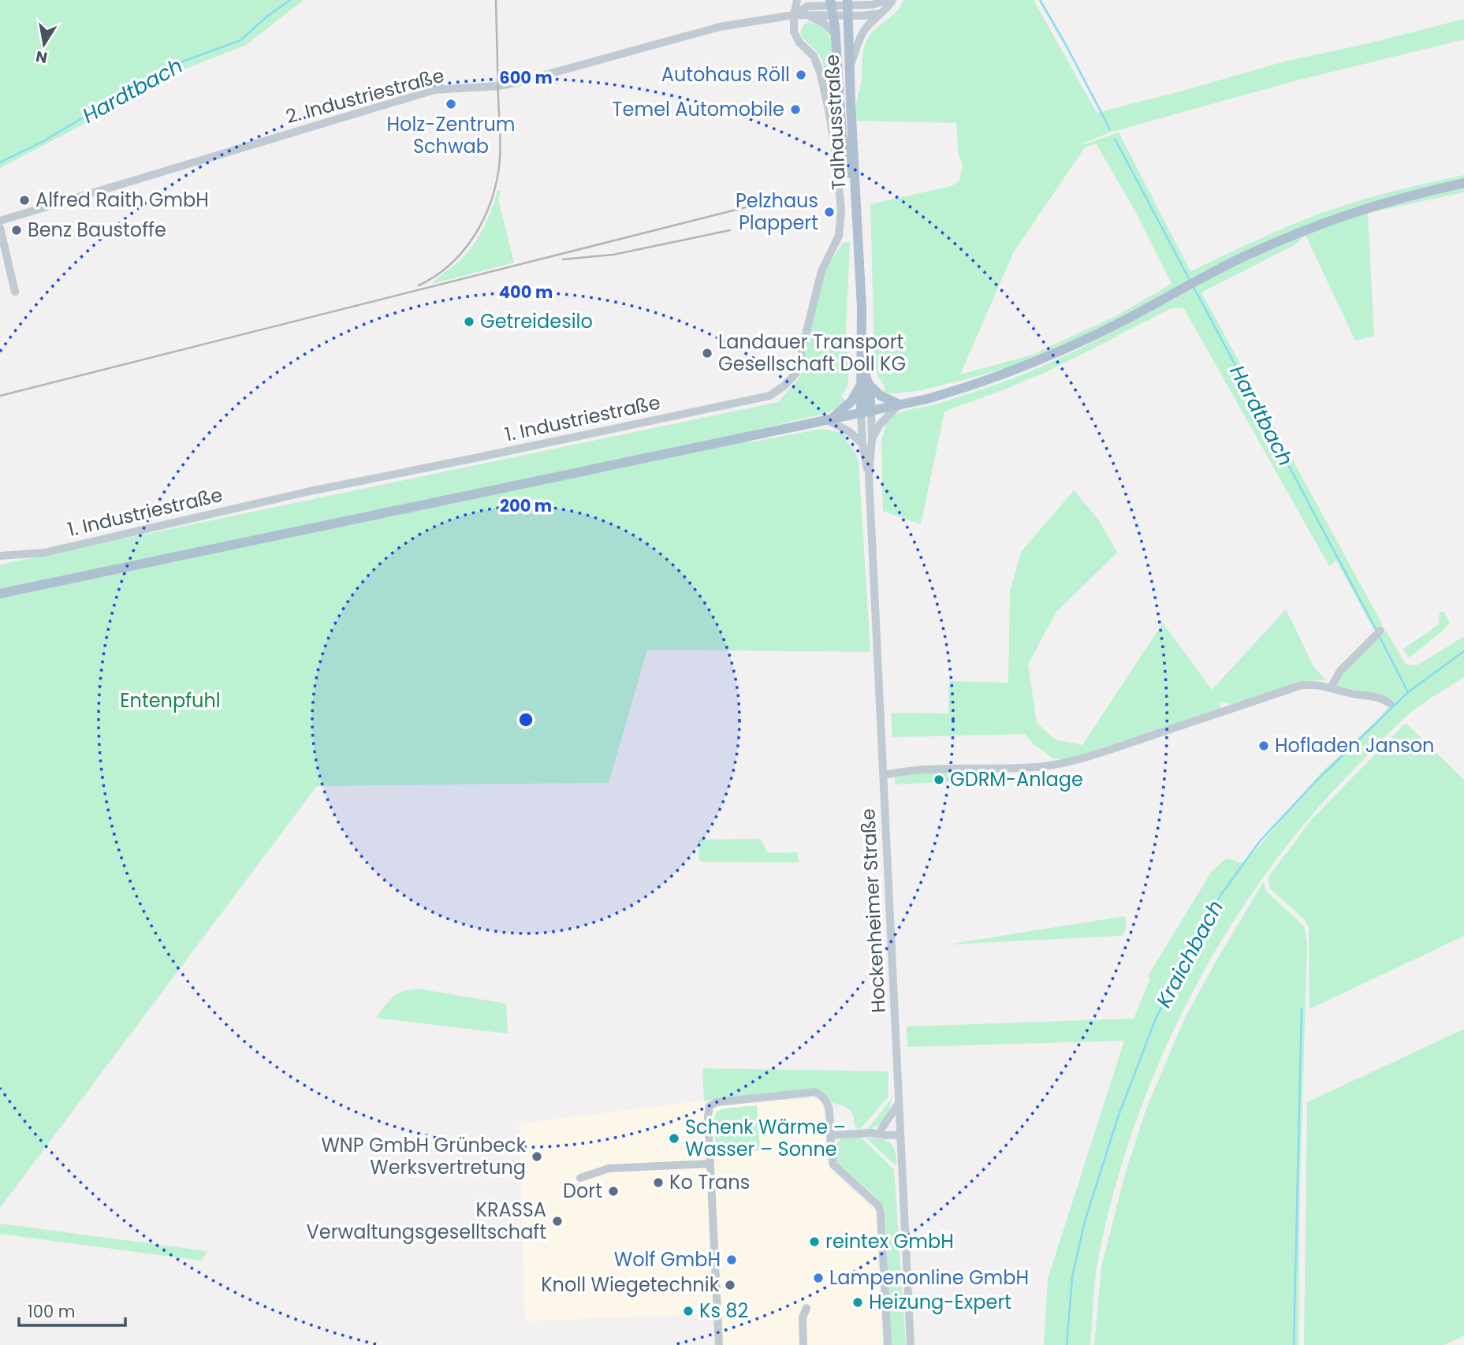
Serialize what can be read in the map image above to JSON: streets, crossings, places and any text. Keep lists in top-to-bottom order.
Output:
{
  "streets": {
    "main road": ["Talhausstraße", "Hockenheimer Straße"],
    "street": ["2. Industriestraße", "1. Industriestraße"]
  },
  "crossings": [
    ["2. Industriestraße", "Talhausstraße"],
    ["2. Industriestraße", "1. Industriestraße"],
    ["Talhausstraße", "Hockenheimer Straße"]
  ],
  "water": ["Hardtbach", "Kraichbach"],
  "parks": ["Entenpfuhl"],
  "places": [
    "Autohaus Röll",
    "Holz-Zentrum Schwab",
    "Temel Automobile",
    "Alfred Raith GmbH",
    "Pelzhaus Plappert",
    "Benz Baustoffe",
    "Getreidesilo",
    "Landauer Transport Gesellschaft Doll KG",
    "Hofladen Janson",
    "GDRM-Anlage",
    "Schenk Wärme – Wasser – Sonne",
    "WNP GmbH Grünbeck Werksvertretung",
    "Ko Trans",
    "Dort",
    "KRASSA Verwaltungsgeselltschaft",
    "reintex GmbH",
    "Wolf GmbH",
    "Lampenonline GmbH",
    "Knoll Wiegetechnik",
    "Heizung-Expert",
    "Ks 82"
  ],
  "scale_bar": "100 m",
  "north": "bottom",
  "rings": ["600 m", "400 m", "200 m"]
}
